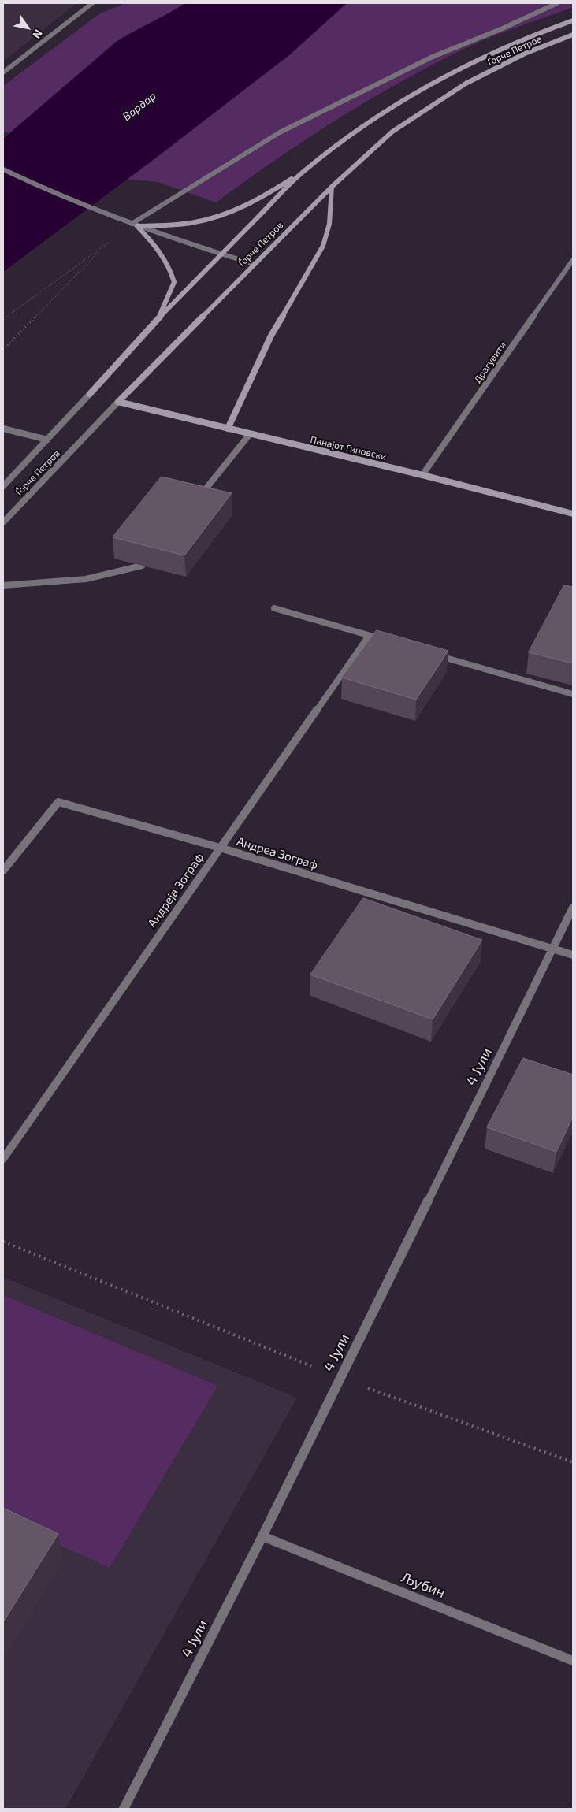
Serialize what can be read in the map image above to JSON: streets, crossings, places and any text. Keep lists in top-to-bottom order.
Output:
{
  "streets": {
    "main road": ["Ѓорче Петров", "Панајот Гиновски"],
    "street": [
      "Драгувити",
      "Андреа Зограф",
      "Андреја Зограф",
      "4 Јули",
      "Љубин"
    ]
  },
  "crossings": [
    ["Ѓорче Петров", "Панајот Гиновски"],
    ["Драгувити", "Панајот Гиновски"],
    ["Андреа Зограф", "Андреја Зограф"],
    ["Андреа Зограф", "4 Јули"],
    ["4 Јули", "Љубин"]
  ],
  "water": ["Вардар"],
  "north": "bottom right"
}
